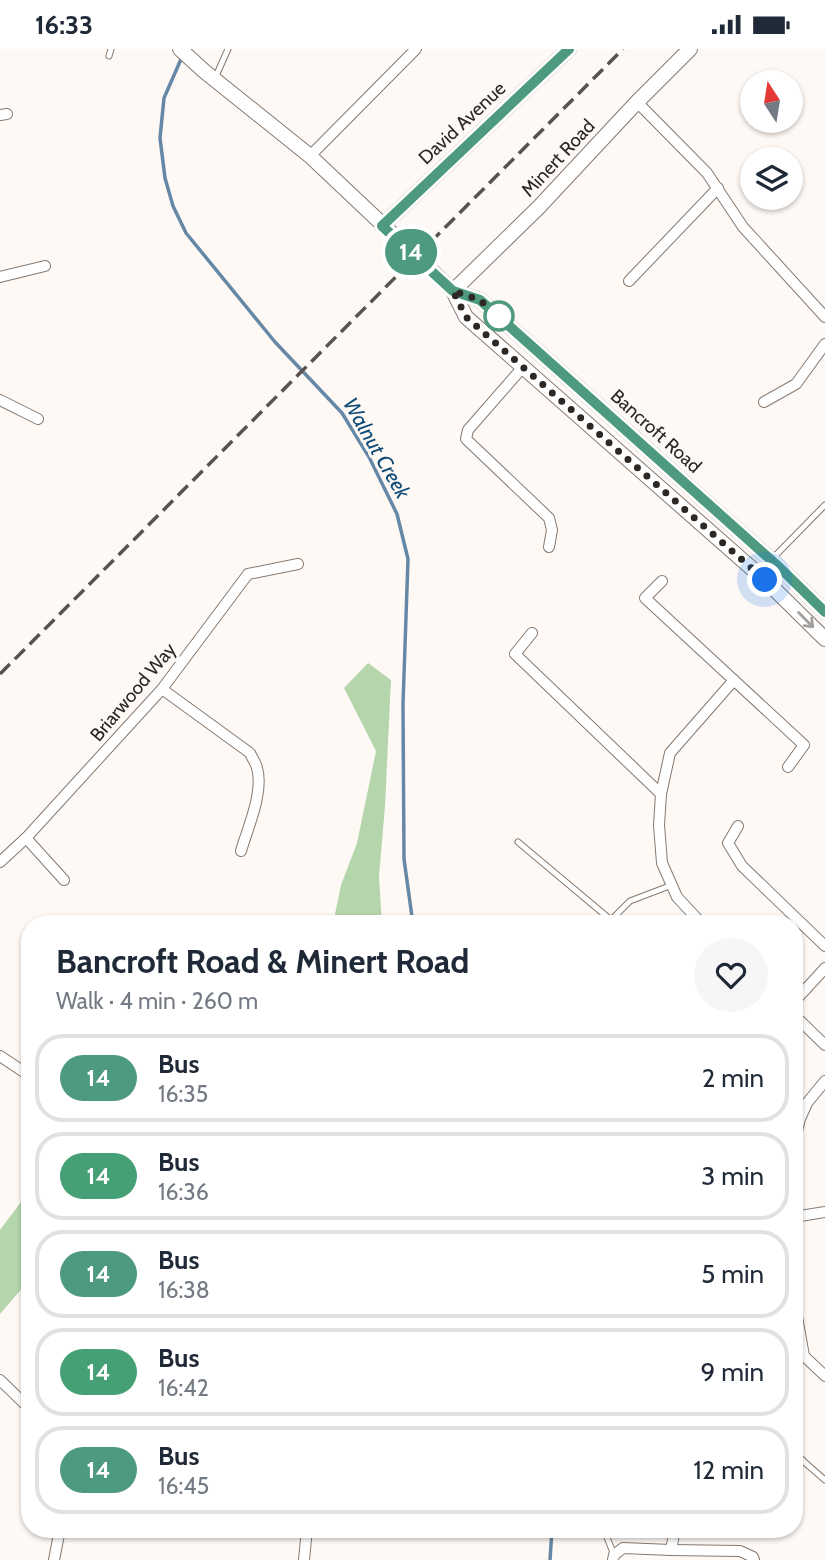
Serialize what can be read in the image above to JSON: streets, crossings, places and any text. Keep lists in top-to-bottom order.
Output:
{
  "streets": {
    "street": [
      "David Avenue",
      "Minert Road",
      "Bancroft Road",
      "Briarwood Way"
    ]
  },
  "crossings": [
    ["David Avenue", "Bancroft Road"],
    ["Minert Road", "Bancroft Road"]
  ],
  "water": ["Walnut Creek"],
  "lines": ["bus line 14"],
  "north": "top",
  "page": {
    "status": "16:33",
    "on_map": "14",
    "heading": ["Bancroft Road & Minert Road", "Walk · 4 min · 260 m"],
    "list": [
      {
        "mark": "14",
        "name": "Bus",
        "note": "16:35",
        "value": "2 min"
      },
      {
        "mark": "14",
        "name": "Bus",
        "note": "16:36",
        "value": "3 min"
      },
      {
        "mark": "14",
        "name": "Bus",
        "note": "16:38",
        "value": "5 min"
      },
      {
        "mark": "14",
        "name": "Bus",
        "note": "16:42",
        "value": "9 min"
      },
      {
        "mark": "14",
        "name": "Bus",
        "note": "16:45",
        "value": "12 min"
      }
    ]
  }
}
